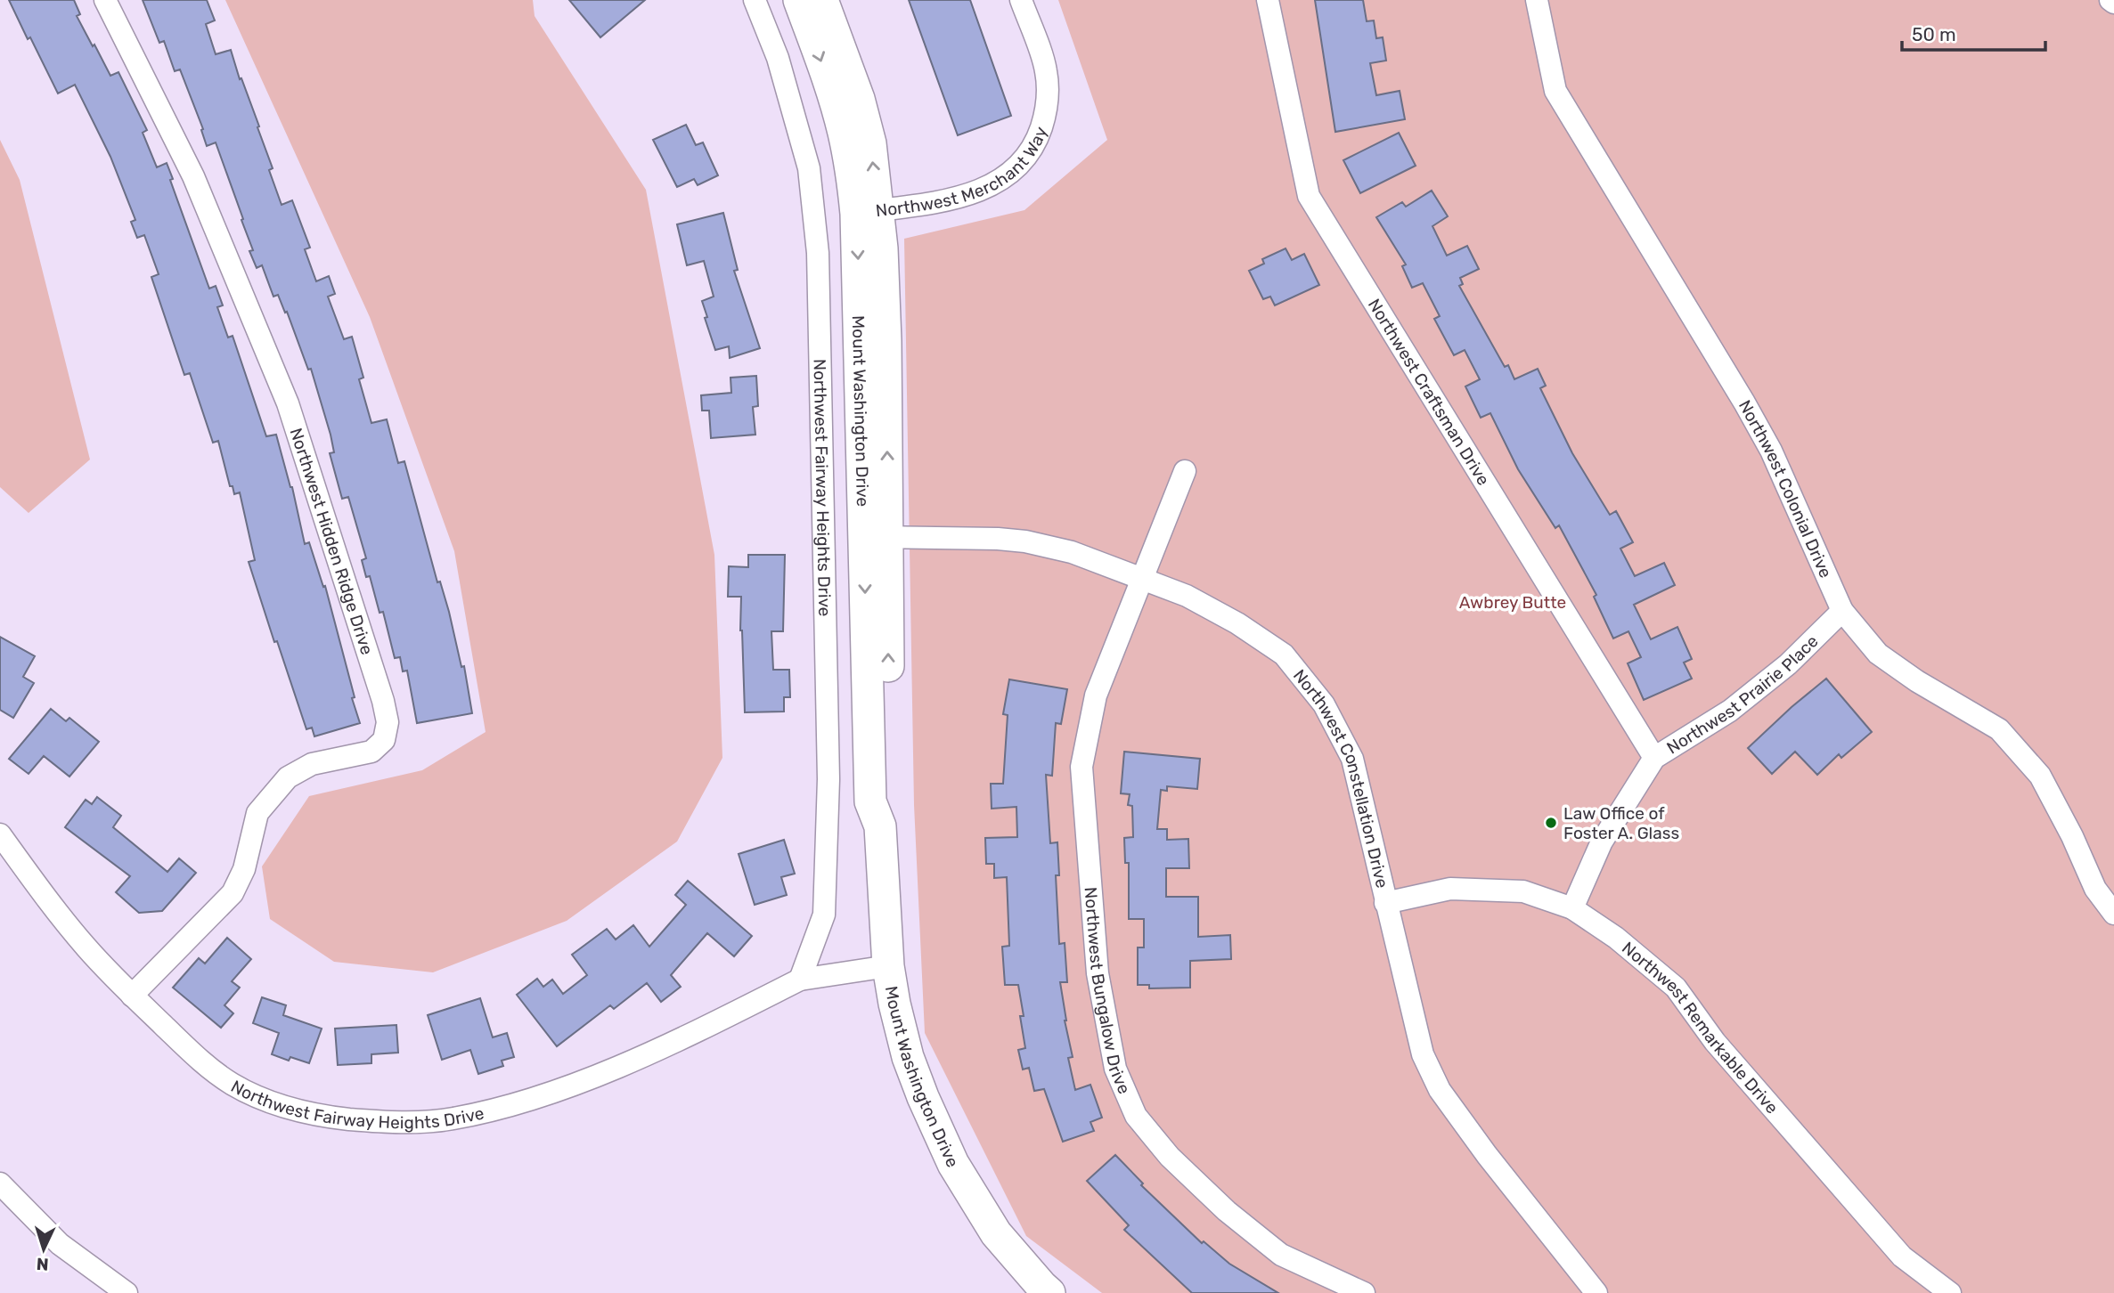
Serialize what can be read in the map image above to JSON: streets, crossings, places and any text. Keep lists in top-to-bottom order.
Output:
{
  "streets": {
    "main road": ["Mount Washington Drive"],
    "street": [
      "Northwest Merchant Way",
      "Northwest Craftsman Drive",
      "Northwest Fairway Heights Drive",
      "Northwest Colonial Drive",
      "Northwest Hidden Ridge Drive",
      "Northwest Prairie Place",
      "Northwest Constellation Drive",
      "Northwest Bungalow Drive",
      "Northwest Remarkable Drive"
    ]
  },
  "crossings": [
    ["Northwest Merchant Way", "Mount Washington Drive"],
    ["Northwest Craftsman Drive", "Northwest Prairie Place"],
    ["Mount Washington Drive", "Northwest Fairway Heights Drive"],
    ["Mount Washington Drive", "Northwest Constellation Drive"],
    ["Northwest Fairway Heights Drive", "Northwest Hidden Ridge Drive"],
    ["Northwest Colonial Drive", "Northwest Prairie Place"],
    ["Northwest Prairie Place", "Northwest Remarkable Drive"],
    ["Northwest Constellation Drive", "Northwest Bungalow Drive"],
    ["Northwest Constellation Drive", "Northwest Remarkable Drive"]
  ],
  "parks": ["Awbrey Butte"],
  "places": ["Law Office of Foster A. Glass"],
  "scale_bar": "50 m",
  "north": "bottom"
}
